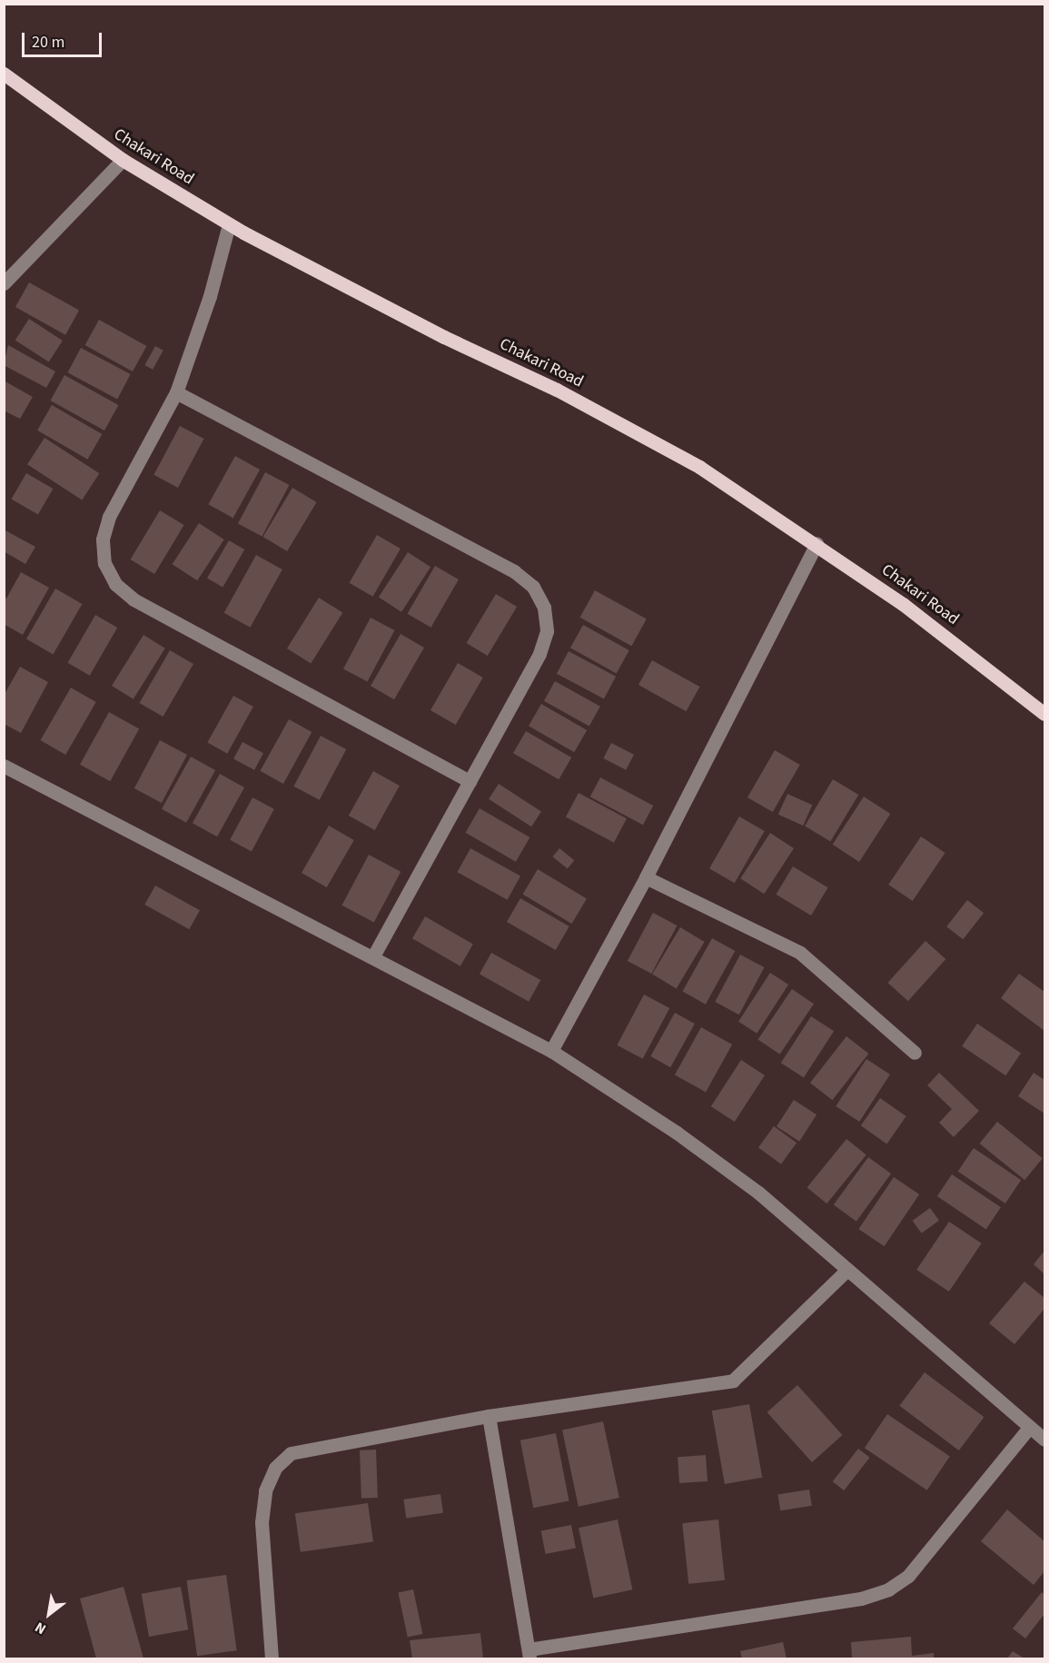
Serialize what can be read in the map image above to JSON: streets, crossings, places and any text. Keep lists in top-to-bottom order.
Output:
{
  "streets": {
    "main road": ["Chakari Road"]
  },
  "scale_bar": "20 m",
  "north": "bottom left"
}
